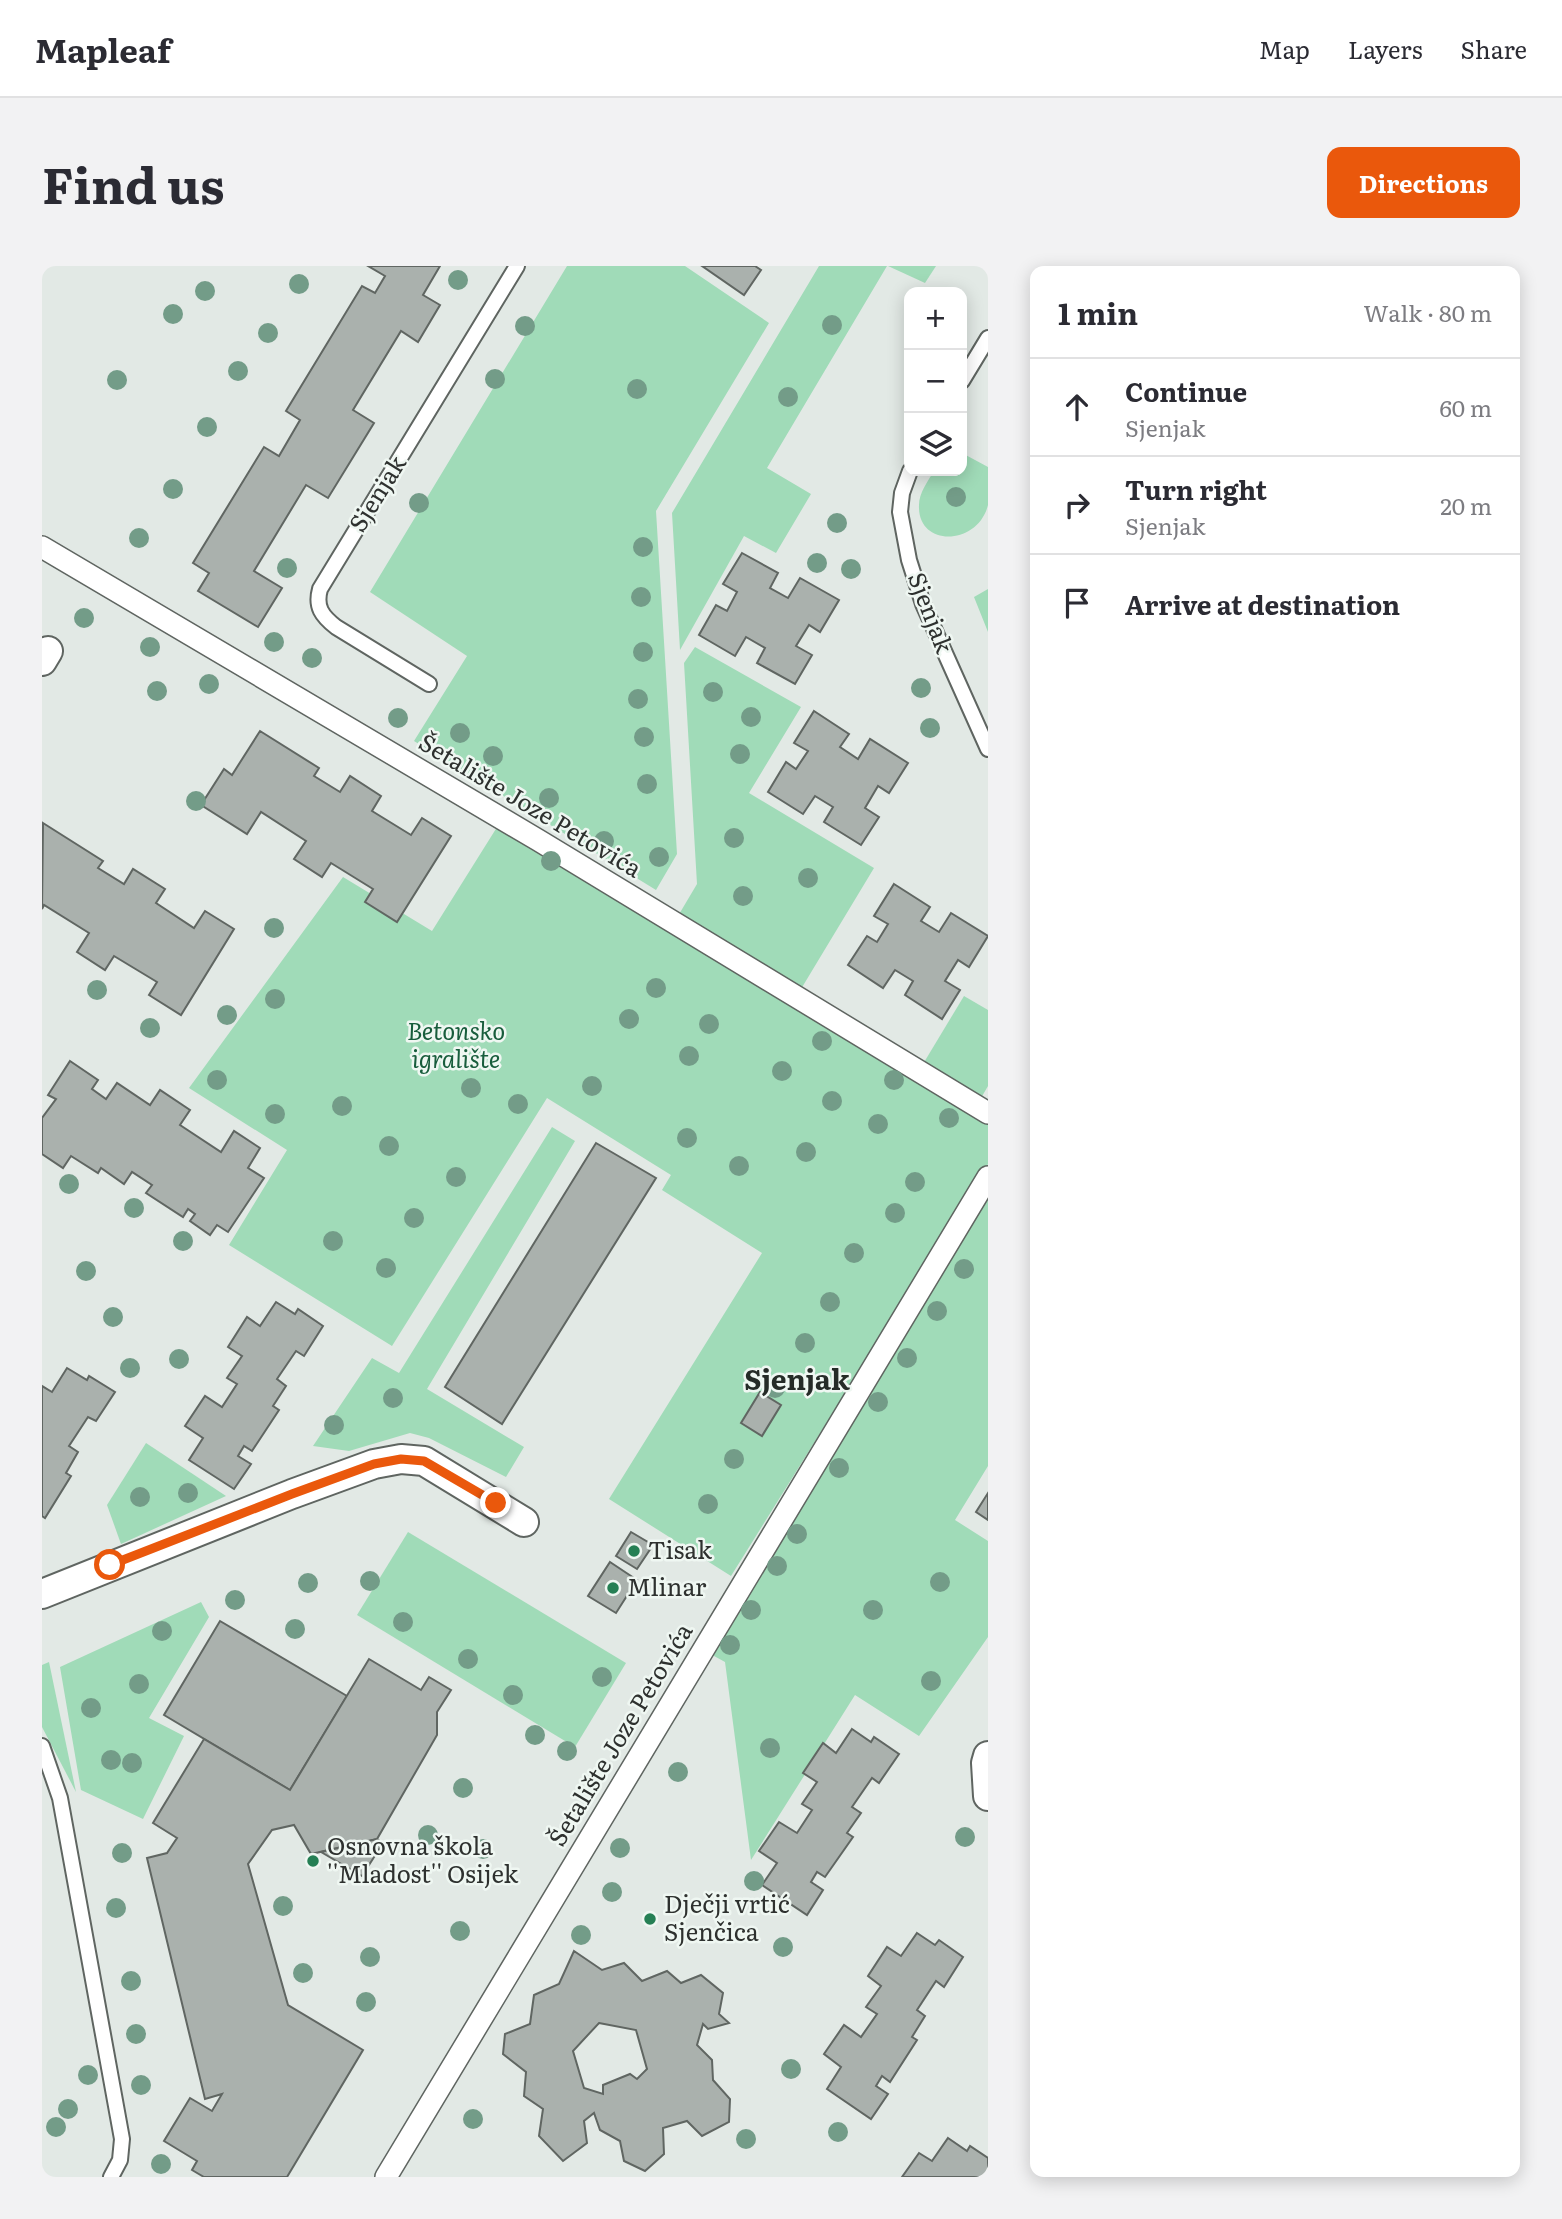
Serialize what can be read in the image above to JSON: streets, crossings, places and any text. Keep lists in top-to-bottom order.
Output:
{
  "streets": {
    "street": ["Šetalište Joze Petovića"],
    "lane": ["Sjenjak"]
  },
  "districts": ["Sjenjak"],
  "parks": ["Betonsko igralište"],
  "places": [
    "Tisak",
    "Mlinar",
    "Osnovna škola ''Mladost'' Osijek",
    "Dječji vrtić Sjenčica"
  ],
  "page": {
    "header": "Mapleaf",
    "nav": ["Map", "Layers", "Share"],
    "title": "Find us",
    "buttons": "Directions",
    "heading": ["1 min", "Walk · 80 m"],
    "map_buttons": ["+", "−"],
    "list": [
      ["Continue", "Sjenjak", "60 m"],
      ["Turn right", "Sjenjak", "20 m"],
      "Arrive at destination"
    ]
  }
}
